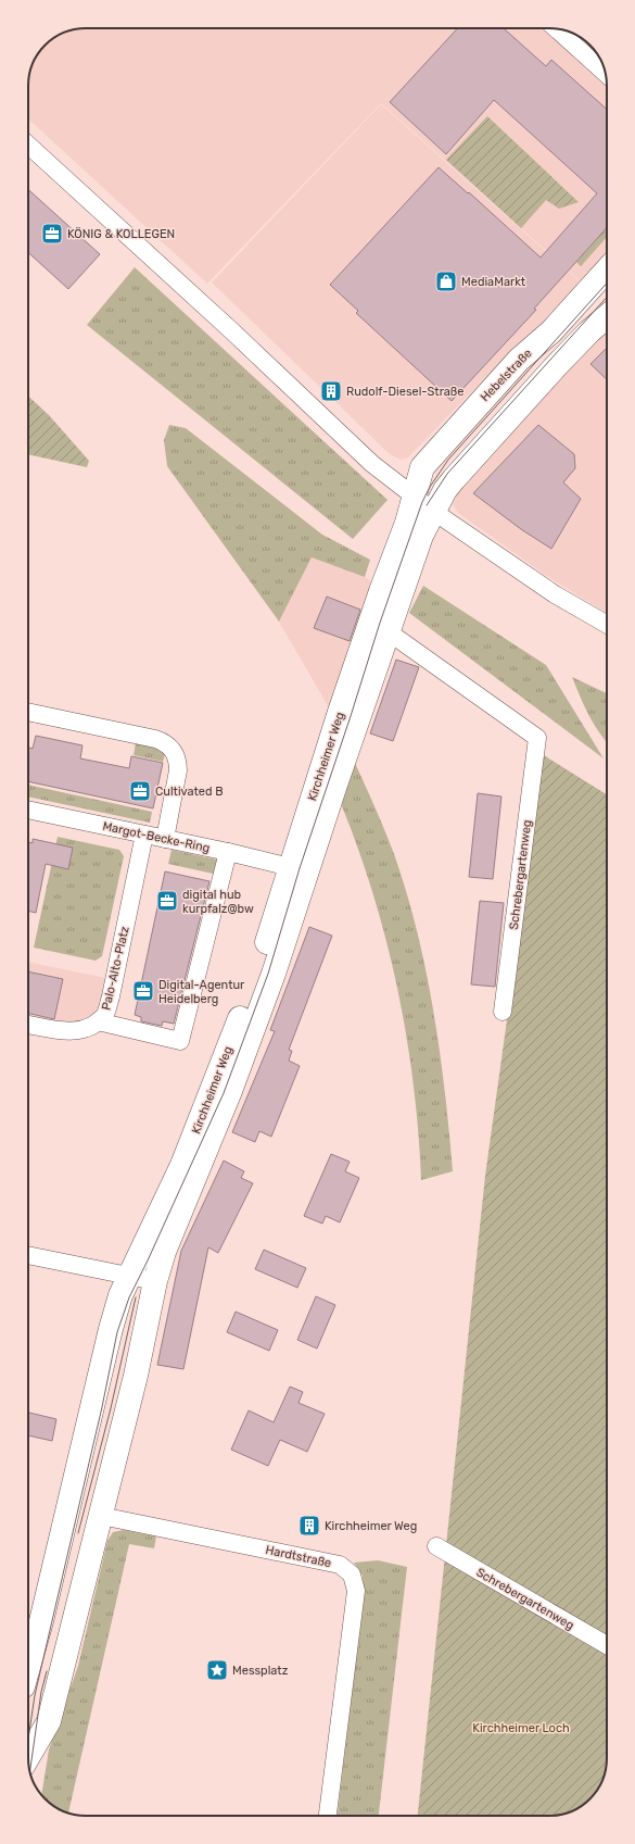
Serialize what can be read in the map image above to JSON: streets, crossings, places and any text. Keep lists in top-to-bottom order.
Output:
{
  "streets": {
    "street": [
      "Hebelstraße",
      "Kirchheimer Weg",
      "Margot-Becke-Ring",
      "Schrebergartenweg",
      "Palo-Alto-Platz",
      "Hardtstraße"
    ]
  },
  "crossings": [
    ["Hebelstraße", "Kirchheimer Weg"],
    ["Kirchheimer Weg", "Margot-Becke-Ring"],
    ["Kirchheimer Weg", "Schrebergartenweg"],
    ["Kirchheimer Weg", "Hardtstraße"],
    ["Margot-Becke-Ring", "Palo-Alto-Platz"]
  ],
  "parks": ["Kirchheimer Loch"],
  "places": {
    "office": [
      "KÖNIG & KOLLEGEN",
      "Cultivated B",
      "digital hub kurpfalz@bw",
      "Digital-Agentur Heidelberg"
    ],
    "shop": ["MediaMarkt"],
    "building": ["Rudolf-Diesel-Straße", "Kirchheimer Weg"],
    "place": ["Messplatz"]
  }
}
